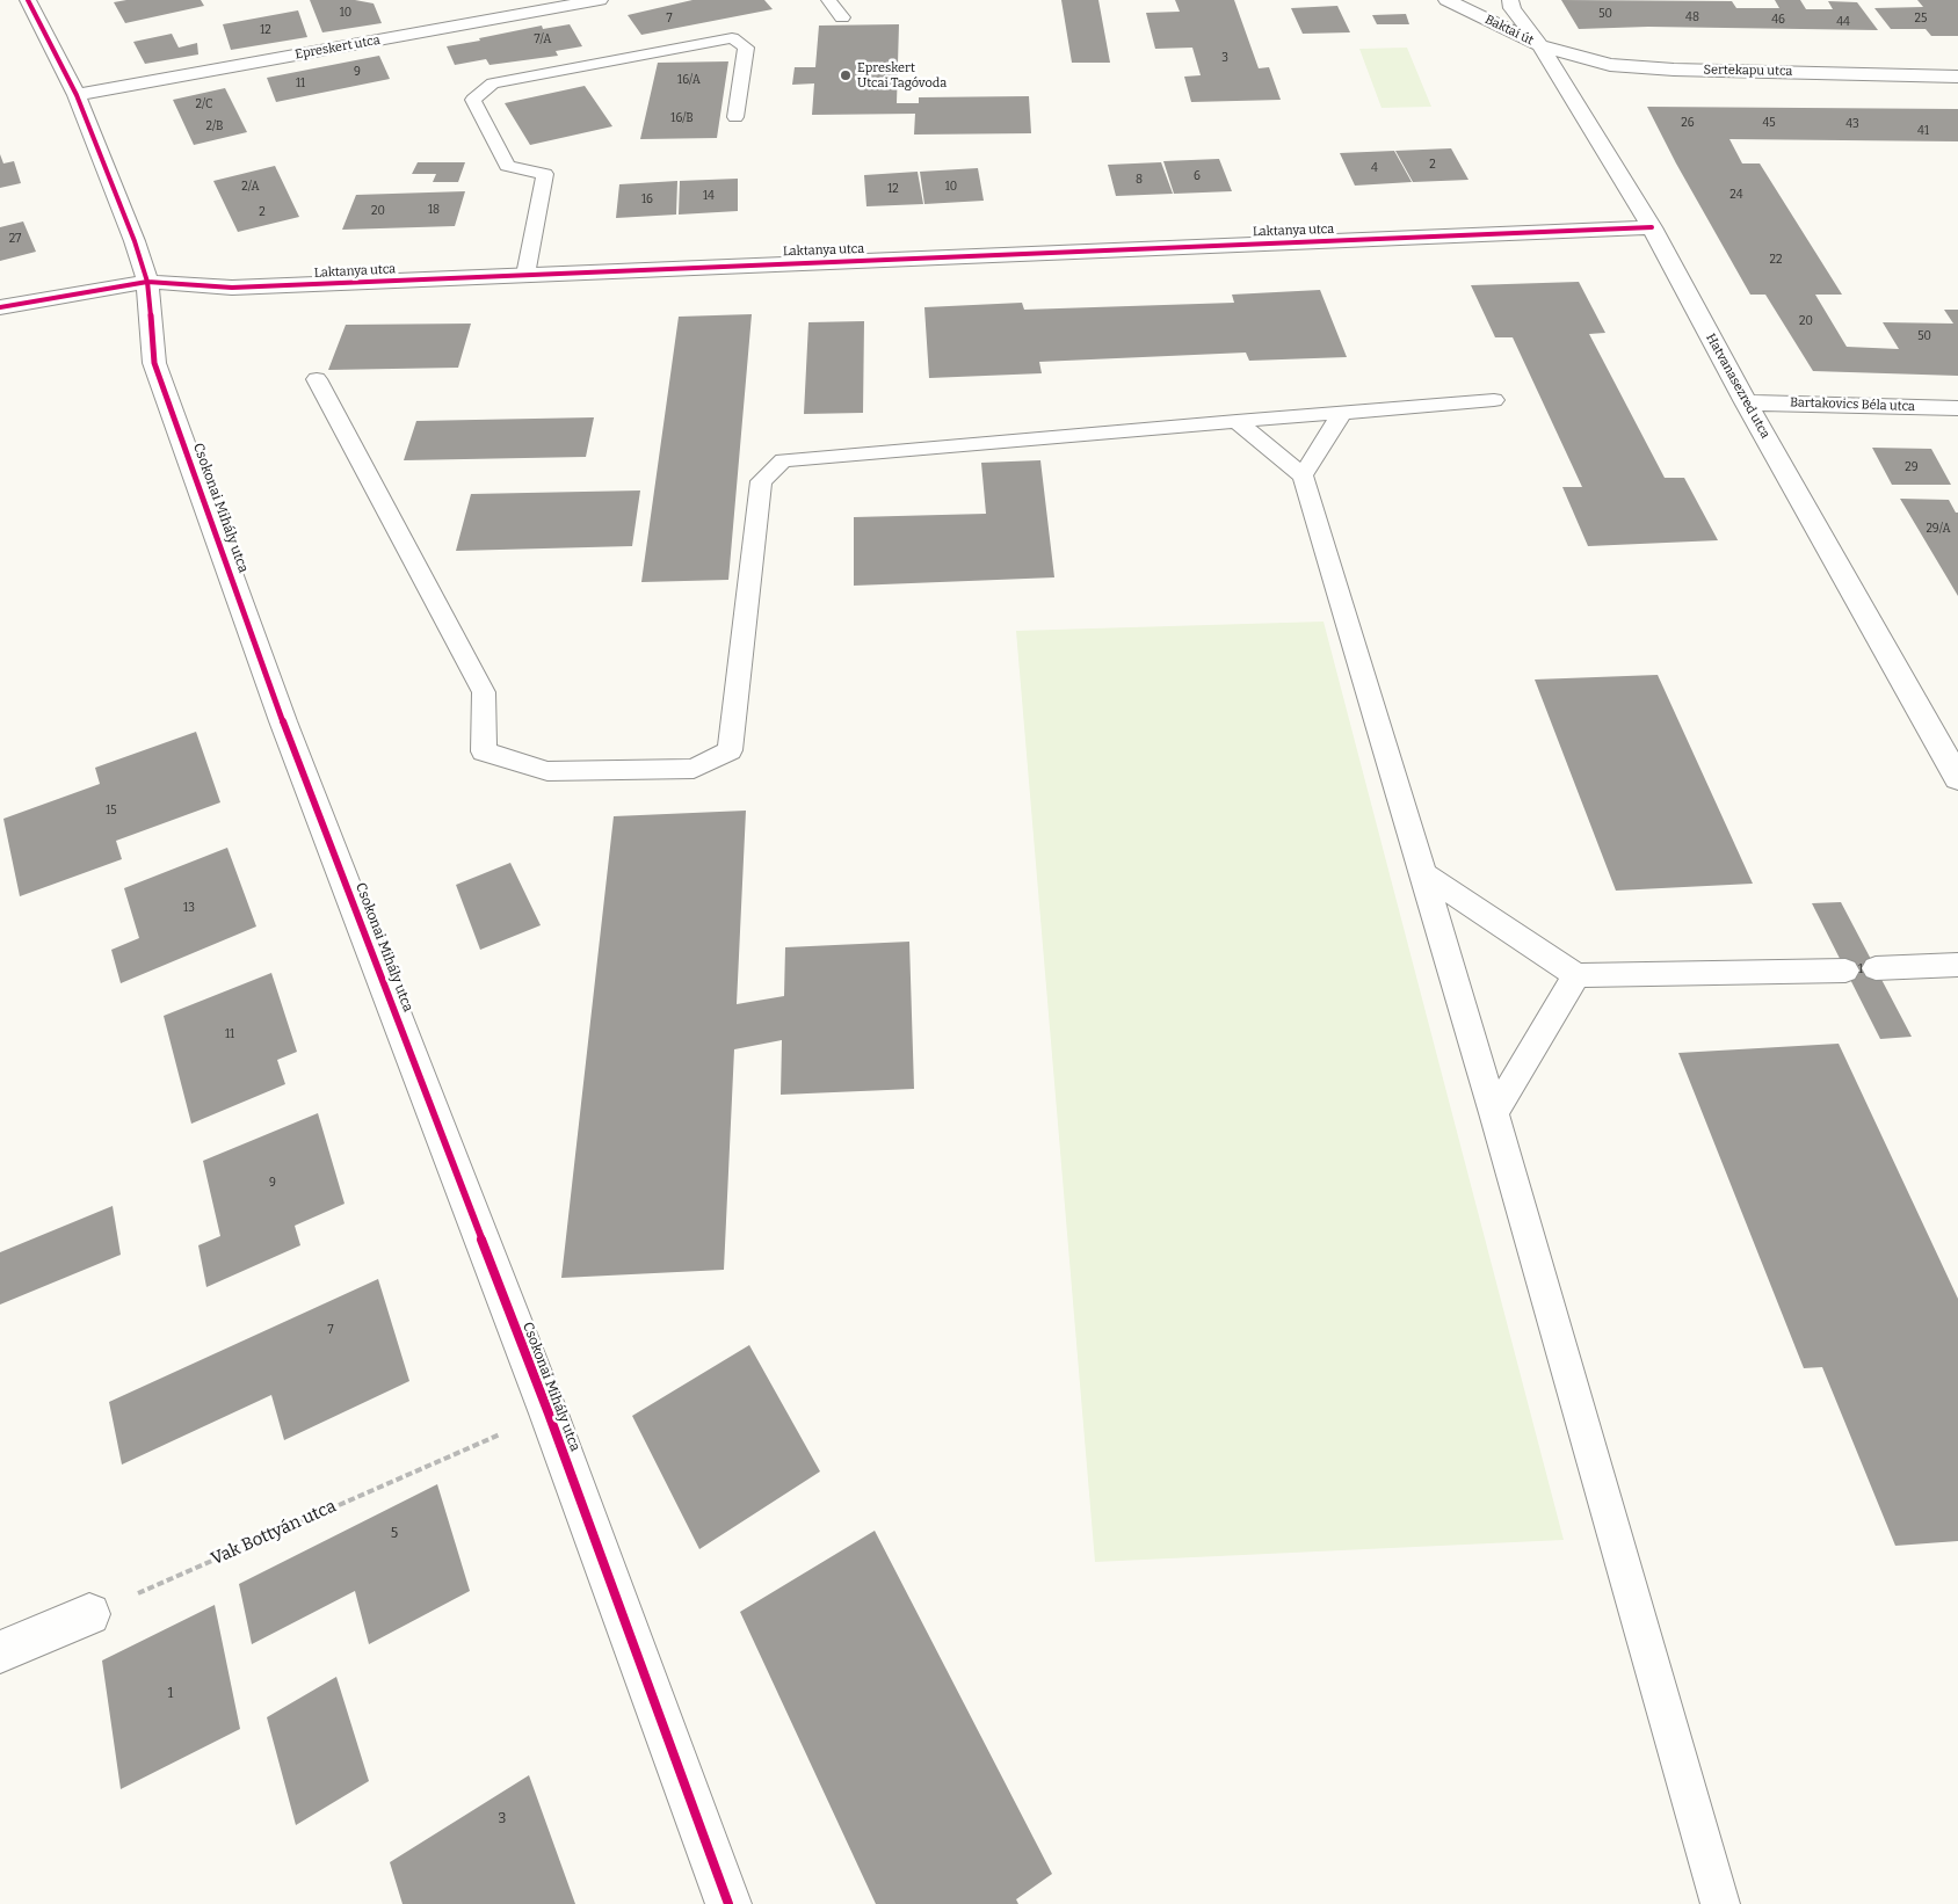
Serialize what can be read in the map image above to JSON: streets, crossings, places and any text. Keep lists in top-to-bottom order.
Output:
{
  "streets": {
    "street": [
      "Baktai út",
      "Epreskert utca",
      "Sertekapu utca",
      "Laktanya utca",
      "Hatvanasezred utca",
      "Bartakovics Béla utca",
      "Csokonai Mihály utca"
    ],
    "path": ["Vak Bottyán utca"]
  },
  "crossings": [
    ["Baktai út", "Sertekapu utca"],
    ["Baktai út", "Hatvanasezred utca"],
    ["Epreskert utca", "Csokonai Mihály utca"],
    ["Sertekapu utca", "Hatvanasezred utca"],
    ["Laktanya utca", "Hatvanasezred utca"],
    ["Laktanya utca", "Csokonai Mihály utca"],
    ["Hatvanasezred utca", "Bartakovics Béla utca"],
    ["Csokonai Mihály utca", "Vak Bottyán utca"]
  ],
  "places": ["Epreskert Utcai Tagóvoda"],
  "house_numbers": [
    "10",
    "50",
    "48",
    "7",
    "25",
    "46",
    "44",
    "12",
    "7/A",
    "3",
    "9",
    "16/A",
    "11",
    "2/C",
    "16/B",
    "26",
    "45",
    "43",
    "2/B",
    "41",
    "2",
    "4",
    "6",
    "8",
    "2/A",
    "10",
    "12",
    "24",
    "14",
    "16",
    "18",
    "20",
    "2",
    "27",
    "22",
    "20",
    "50",
    "29",
    "29/A",
    "15",
    "13",
    "1",
    "11",
    "9",
    "7",
    "5",
    "1",
    "3"
  ]
}
